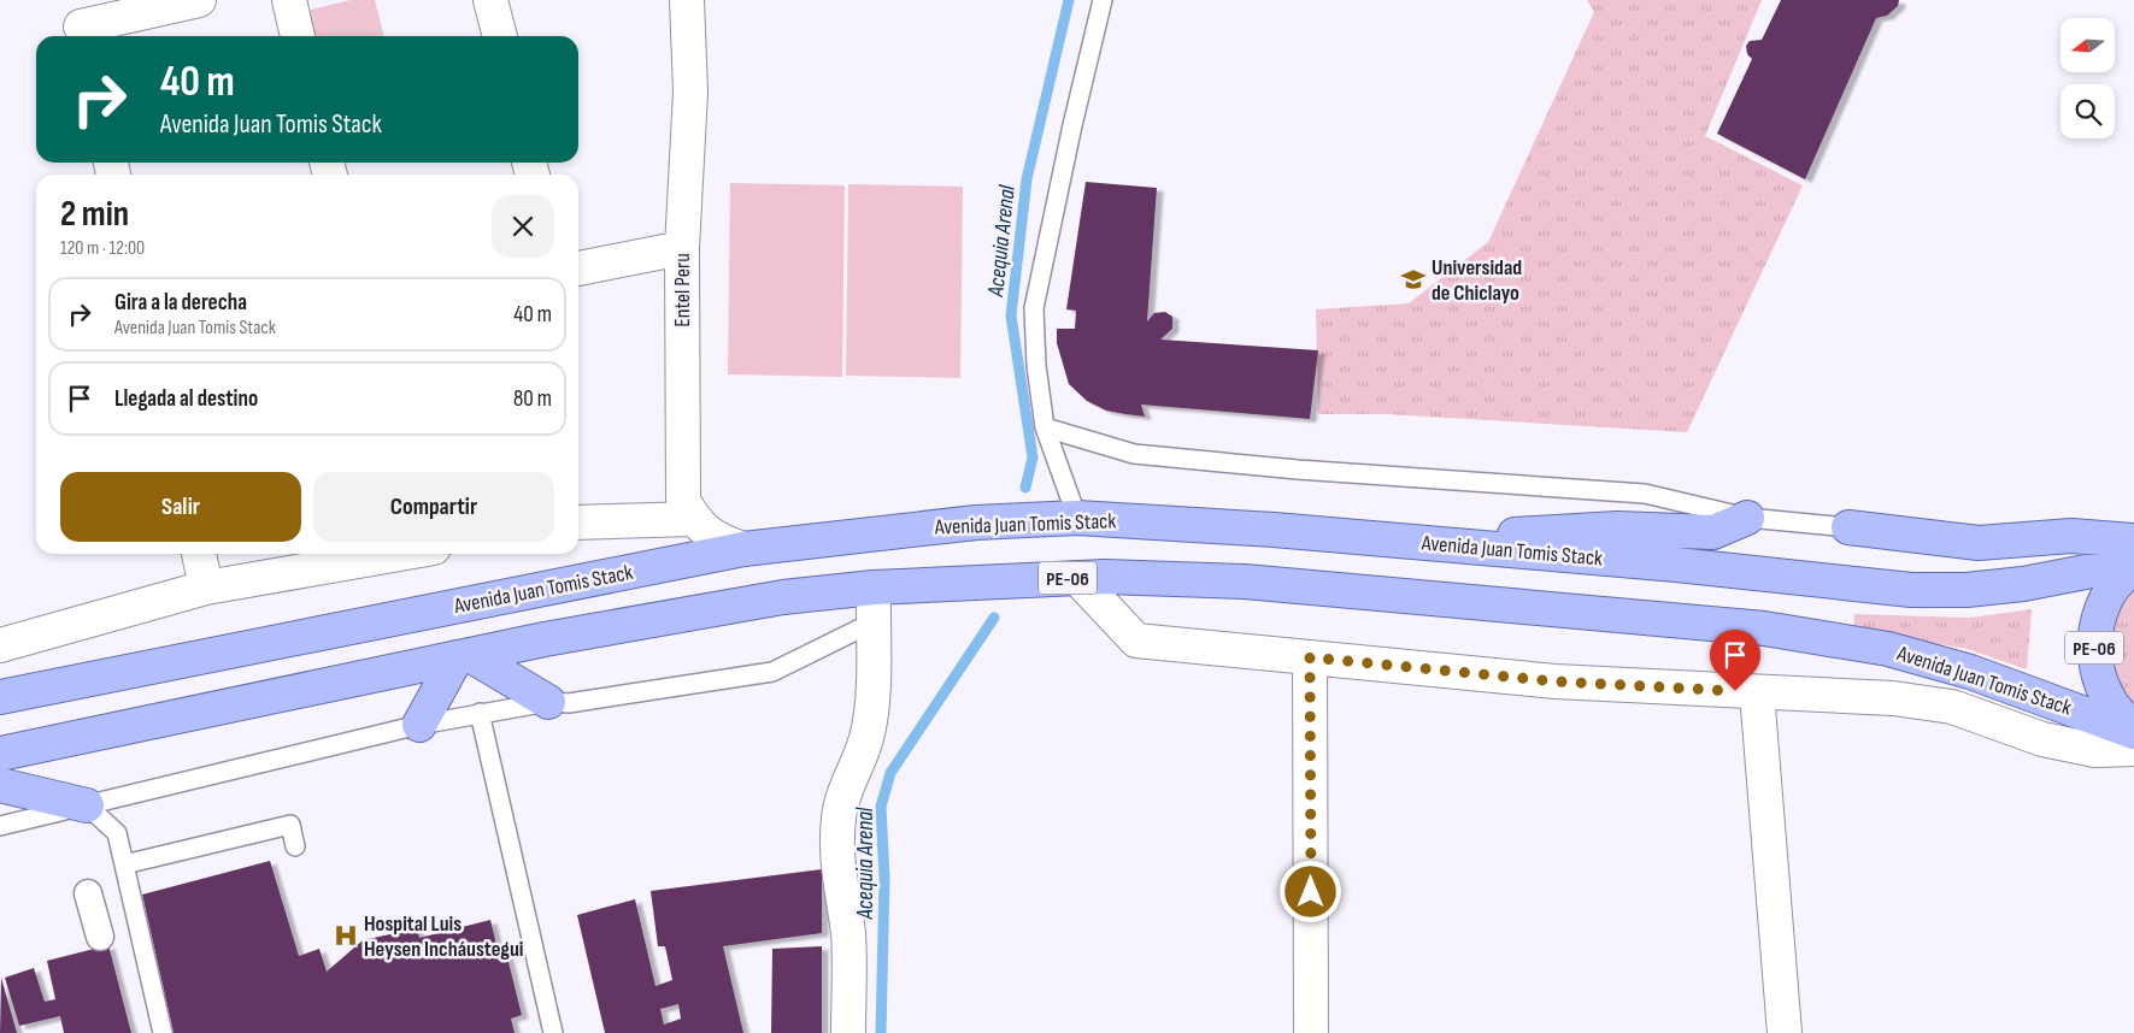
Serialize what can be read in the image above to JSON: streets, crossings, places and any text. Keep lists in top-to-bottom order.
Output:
{
  "streets": {
    "main road": ["Avenida Juan Tomis Stack", "PE-06"],
    "street": ["Entel Peru"]
  },
  "crossings": [
    ["Entel Peru", "Avenida Juan Tomis Stack"]
  ],
  "water": ["Acequia Arenal"],
  "places": {
    "school or university": ["Universidad de Chiclayo"],
    "hospital": ["Hospital Luis Heysen Incháustegui"]
  },
  "north": "left",
  "page": {
    "turn": ["40 m", "Avenida Juan Tomis Stack"],
    "heading": ["2 min", "120 m · 12:00"],
    "list": [
      {
        "name": "Gira a la derecha",
        "note": "Avenida Juan Tomis Stack",
        "value": "40 m"
      },
      {
        "name": "Llegada al destino",
        "value": "80 m"
      }
    ],
    "buttons": ["Salir", "Compartir"]
  }
}
